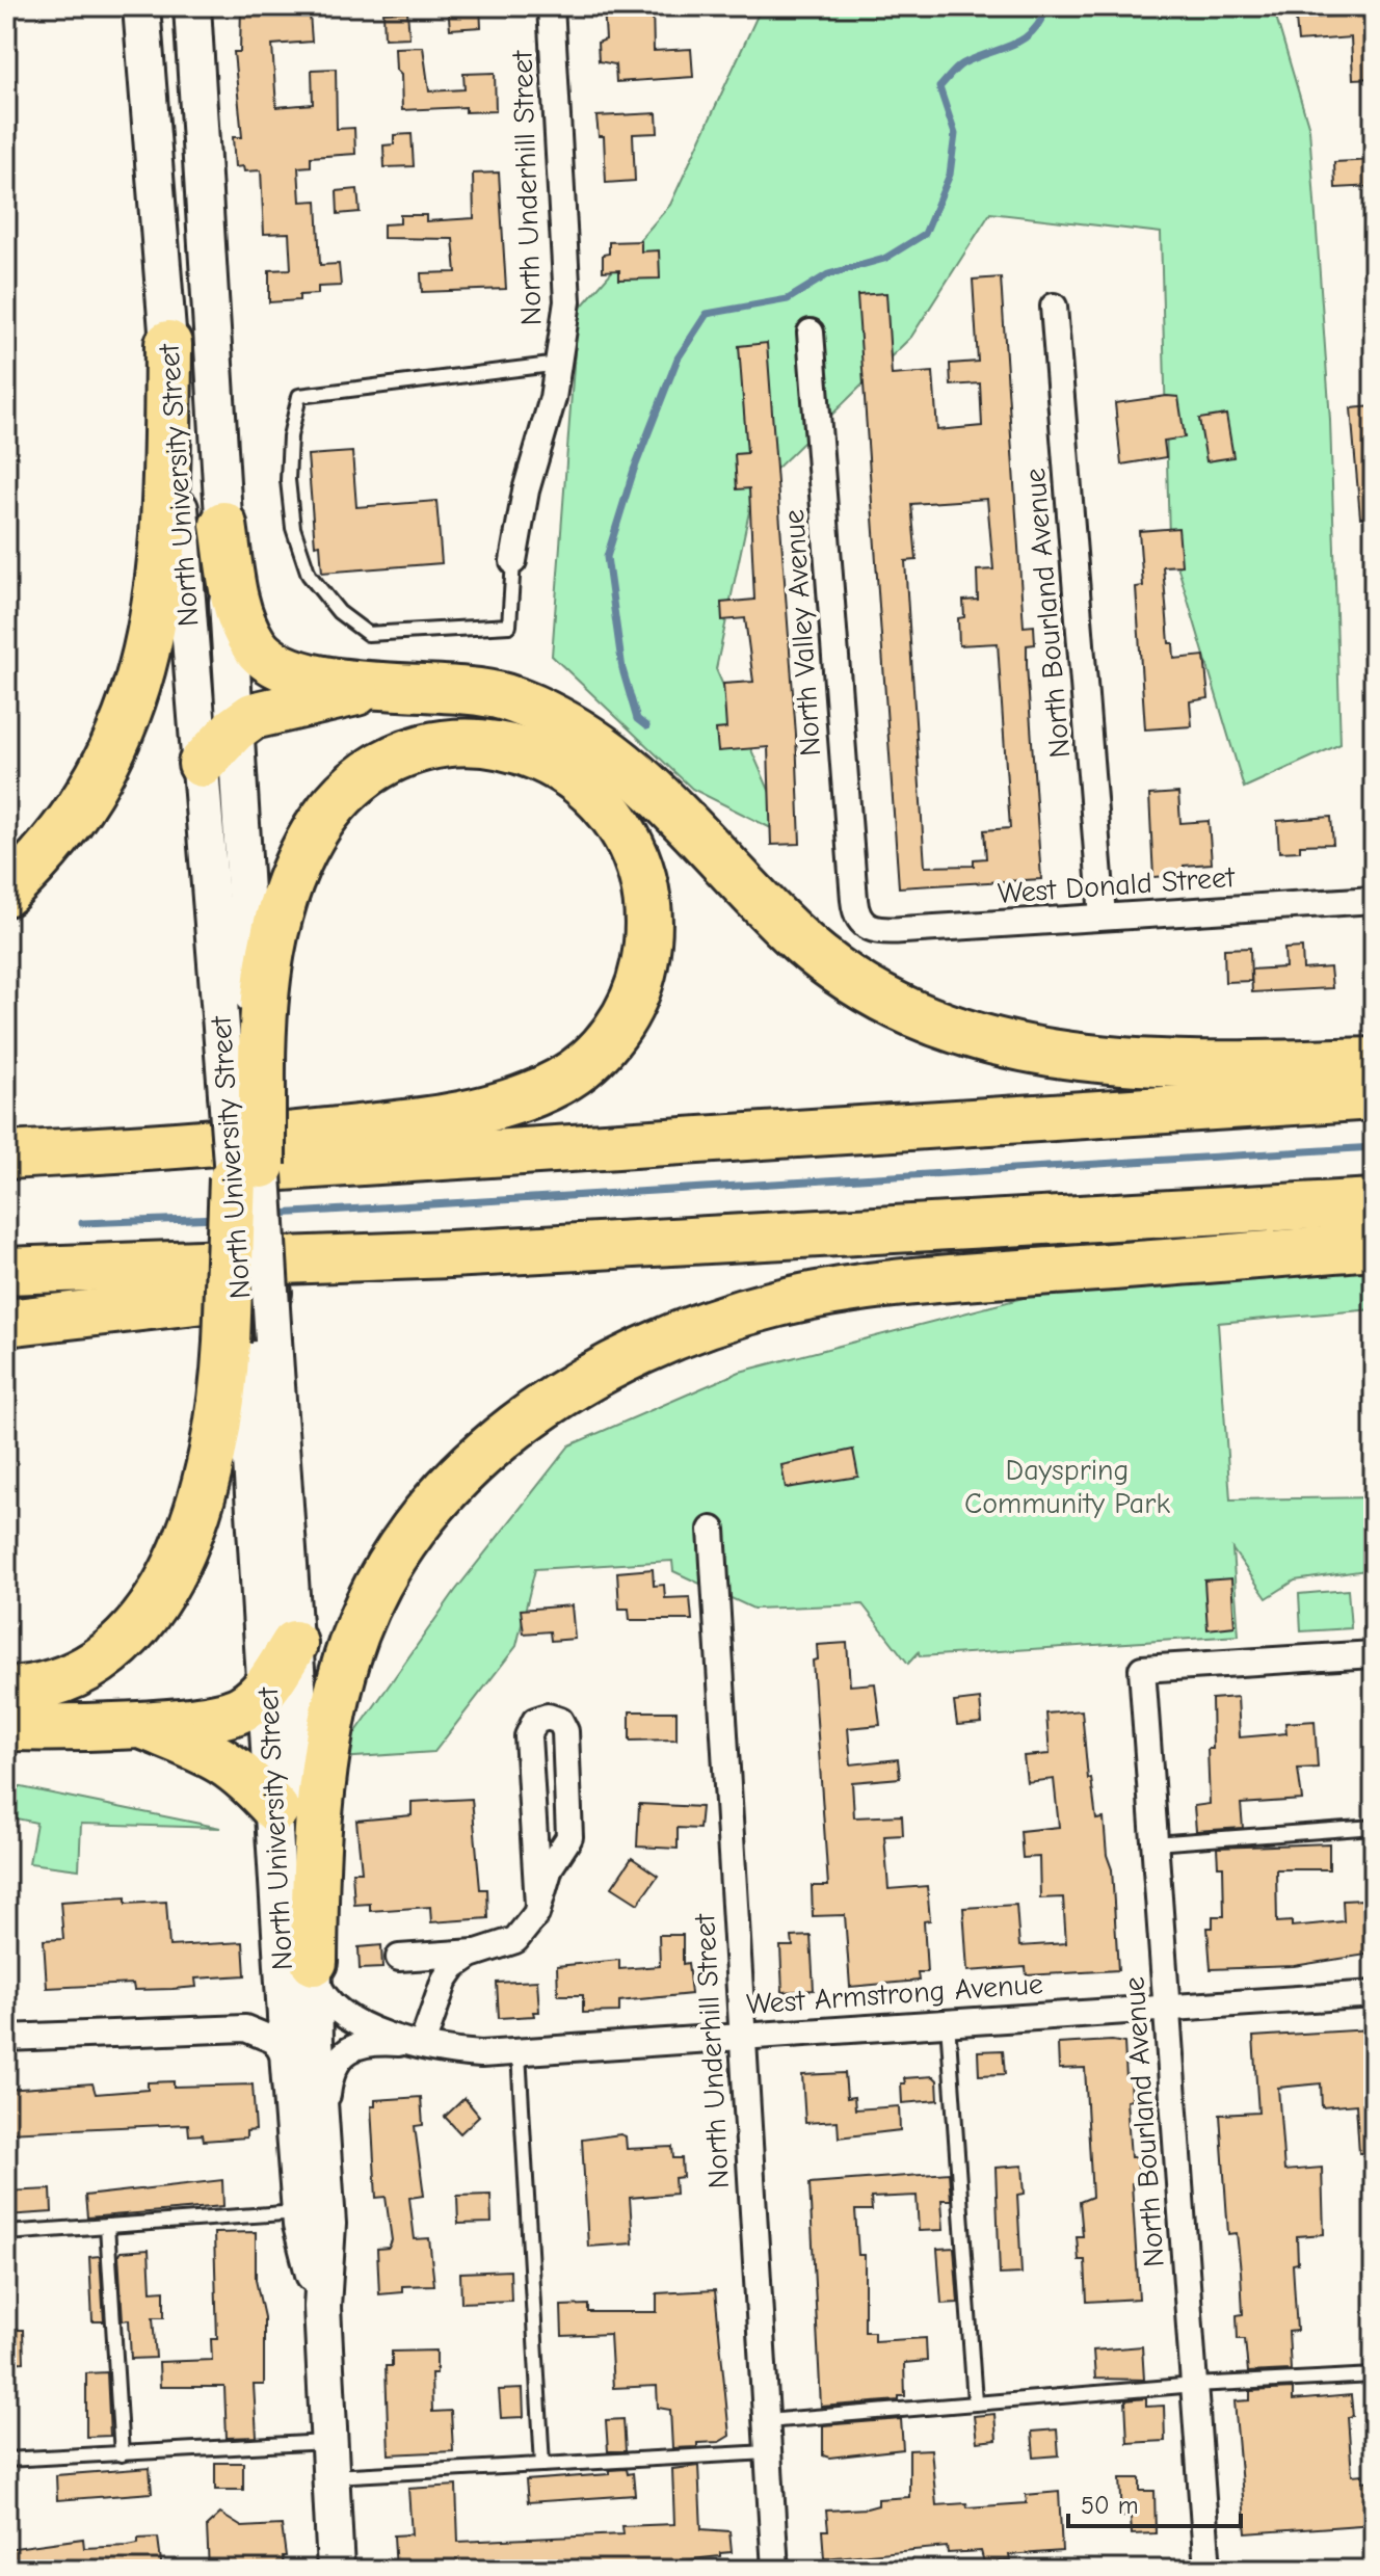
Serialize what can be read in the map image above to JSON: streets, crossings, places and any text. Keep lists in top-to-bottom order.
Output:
{
  "streets": {
    "main road": ["North University Street"],
    "street": [
      "North Underhill Street",
      "North Bourland Avenue",
      "North Valley Avenue",
      "West Donald Street",
      "West Armstrong Avenue"
    ]
  },
  "crossings": [
    ["North Underhill Street", "West Armstrong Avenue"],
    ["North University Street", "West Armstrong Avenue"],
    ["North Bourland Avenue", "West Donald Street"],
    ["North Bourland Avenue", "West Armstrong Avenue"],
    ["North Valley Avenue", "West Donald Street"]
  ],
  "parks": ["Dayspring Community Park"],
  "scale_bar": "50 m"
}
